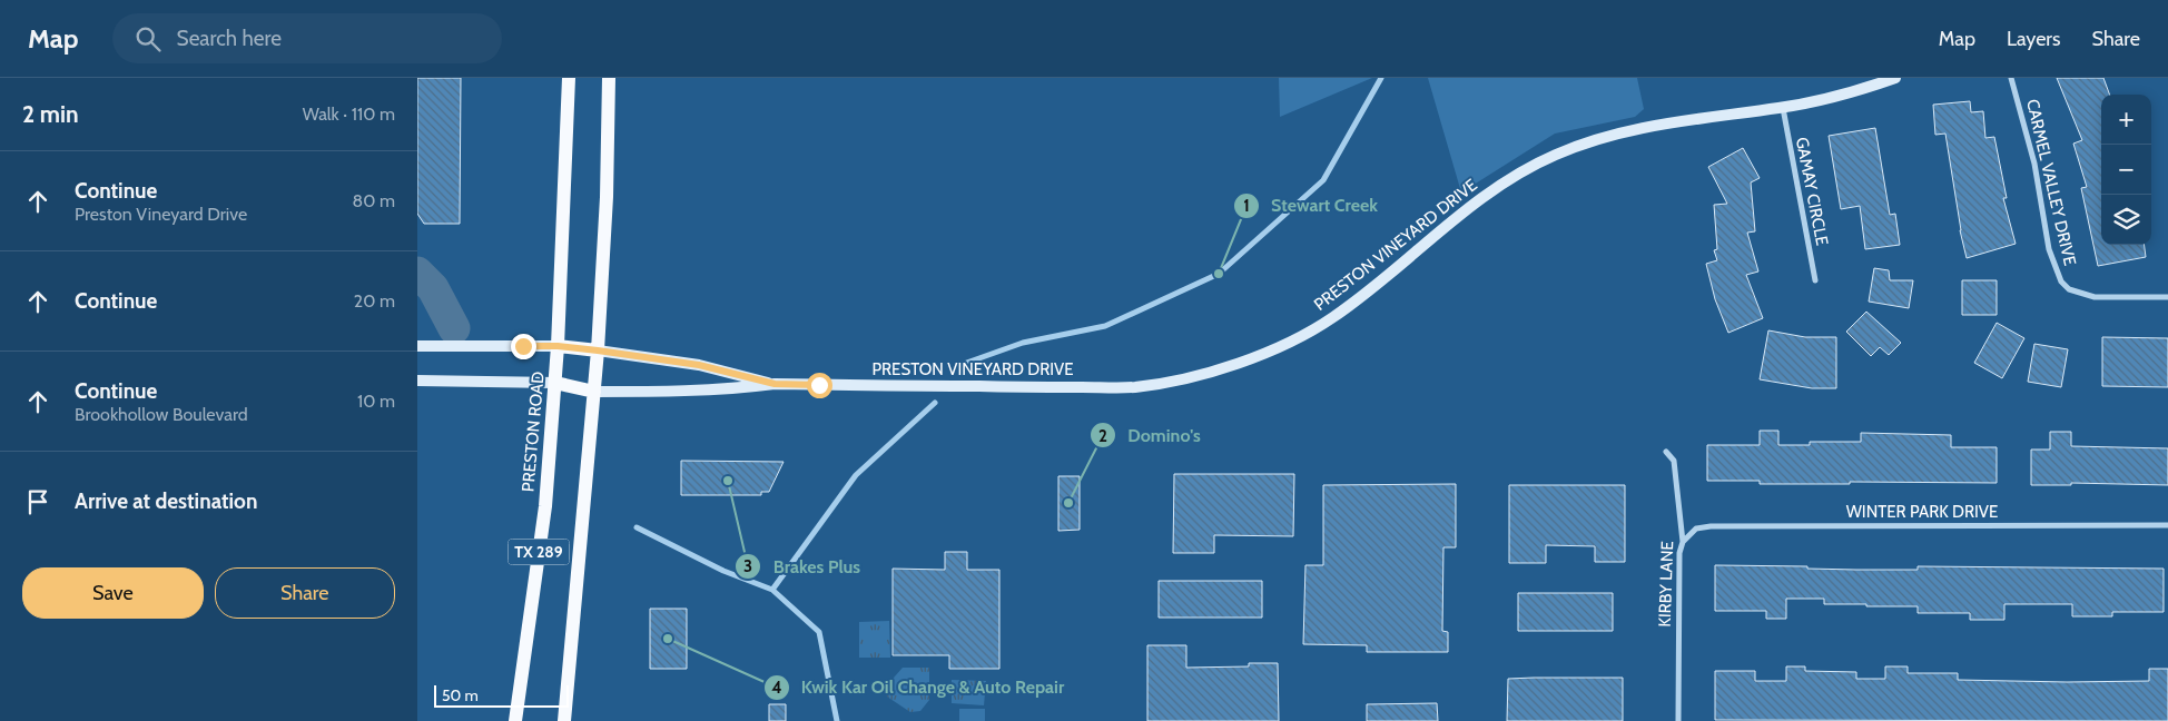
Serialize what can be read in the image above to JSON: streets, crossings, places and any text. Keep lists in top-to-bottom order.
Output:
{
  "streets": {
    "main road": ["PRESTON ROAD", "TX 289"],
    "street": [
      "CARMEL VALLEY DRIVE",
      "GAMAY CIRCLE",
      "PRESTON VINEYARD DRIVE",
      "WINTER PARK DRIVE",
      "KIRBY LANE"
    ]
  },
  "crossings": [
    ["GAMAY CIRCLE", "PRESTON VINEYARD DRIVE"],
    ["PRESTON VINEYARD DRIVE", "TX 289"],
    ["WINTER PARK DRIVE", "KIRBY LANE"]
  ],
  "places": [
    "Stewart Creek",
    "Brakes Plus",
    "Domino's",
    "Kwik Kar Oil Change & Auto Repair"
  ],
  "scale_bar": "50 m",
  "page": {
    "header": "Map",
    "search": "Search here",
    "nav": ["Map", "Layers", "Share"],
    "heading": ["2 min", "Walk · 110 m"],
    "map_buttons": ["+", "−"],
    "list": [
      ["Continue", "Preston Vineyard Drive", "80 m"],
      ["Continue", "20 m"],
      ["Continue", "Brookhollow Boulevard", "10 m"],
      "Arrive at destination"
    ],
    "buttons": ["Save", "Share"],
    "scale": "50 m"
  }
}
